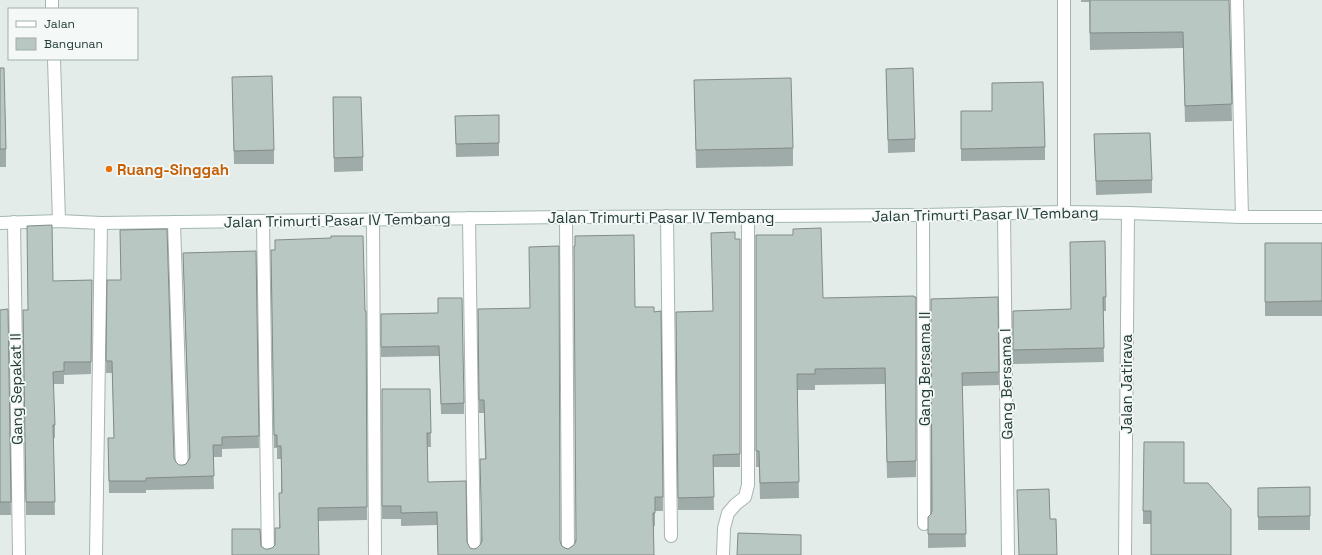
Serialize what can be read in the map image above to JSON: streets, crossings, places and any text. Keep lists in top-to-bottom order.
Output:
{
  "streets": {
    "street": [
      "Jalan Trimurti Pasar IV Tembang",
      "Gang Bersama II",
      "Gang Bersama I",
      "Jalan Jatirava",
      "Gang Sepakat II"
    ]
  },
  "crossings": [
    ["Jalan Trimurti Pasar IV Tembang", "Gang Bersama II"],
    ["Jalan Trimurti Pasar IV Tembang", "Gang Bersama I"],
    ["Jalan Trimurti Pasar IV Tembang", "Jalan Jatirava"],
    ["Jalan Trimurti Pasar IV Tembang", "Gang Sepakat II"]
  ],
  "places": ["Ruang-Singgah"],
  "legend": ["Jalan", "Bangunan"]
}
